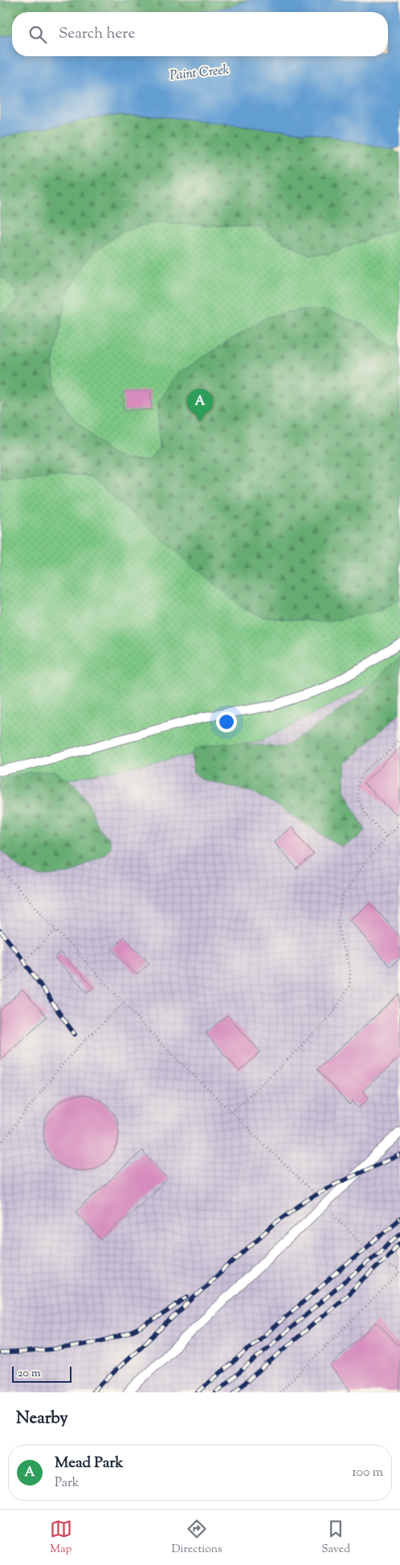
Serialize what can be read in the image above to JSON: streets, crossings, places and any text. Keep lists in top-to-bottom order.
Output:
{
  "water": ["Paint Creek"],
  "scale_bar": "20 m",
  "page": {
    "search": "Search here",
    "pins": "A",
    "scale": "20 m",
    "heading": "Nearby",
    "list": [
      {
        "mark": "A",
        "name": "Mead Park",
        "note": "Park",
        "value": "100 m"
      }
    ],
    "nav": ["Map", "Directions", "Saved"]
  }
}
